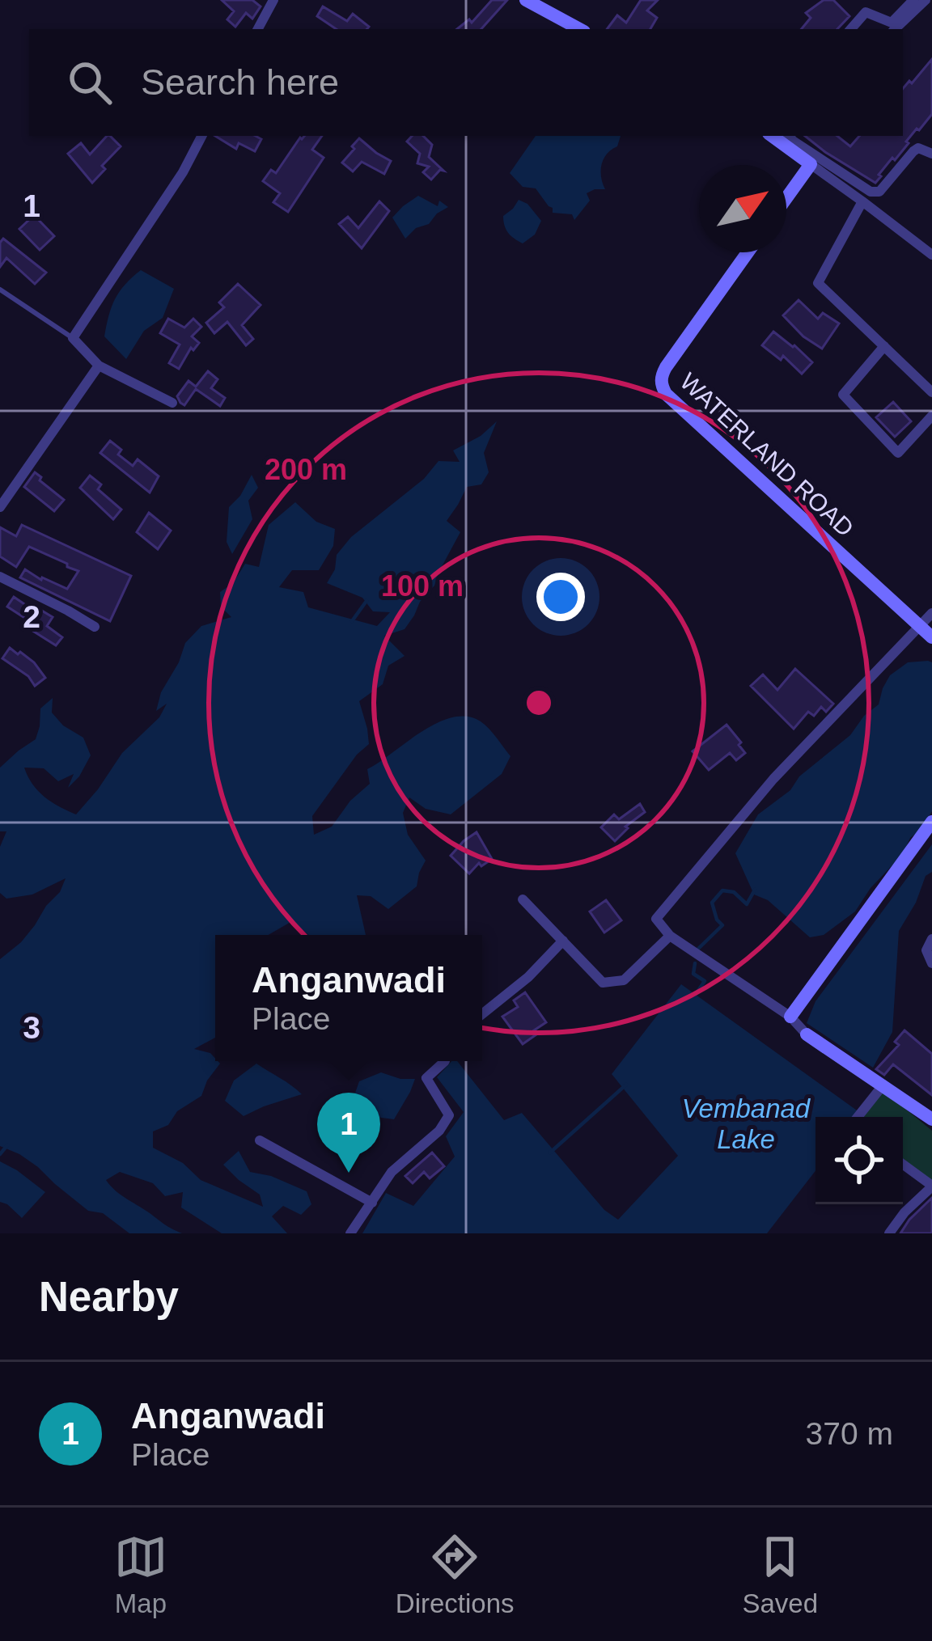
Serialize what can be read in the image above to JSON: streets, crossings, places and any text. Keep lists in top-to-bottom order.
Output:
{
  "streets": {
    "main road": ["WATERLAND ROAD"]
  },
  "water": ["Vembanad Lake"],
  "north": "top right",
  "page": {
    "search": "Search here",
    "popup": ["Anganwadi", "Place"],
    "pins": "1",
    "heading": "Nearby",
    "list": [
      {
        "mark": "1",
        "name": "Anganwadi",
        "note": "Place",
        "value": "370 m"
      }
    ],
    "nav": ["Map", "Directions", "Saved"]
  },
  "grid": {
    "rows": ["1", "2", "3"]
  },
  "rings": ["200 m", "100 m"]
}
